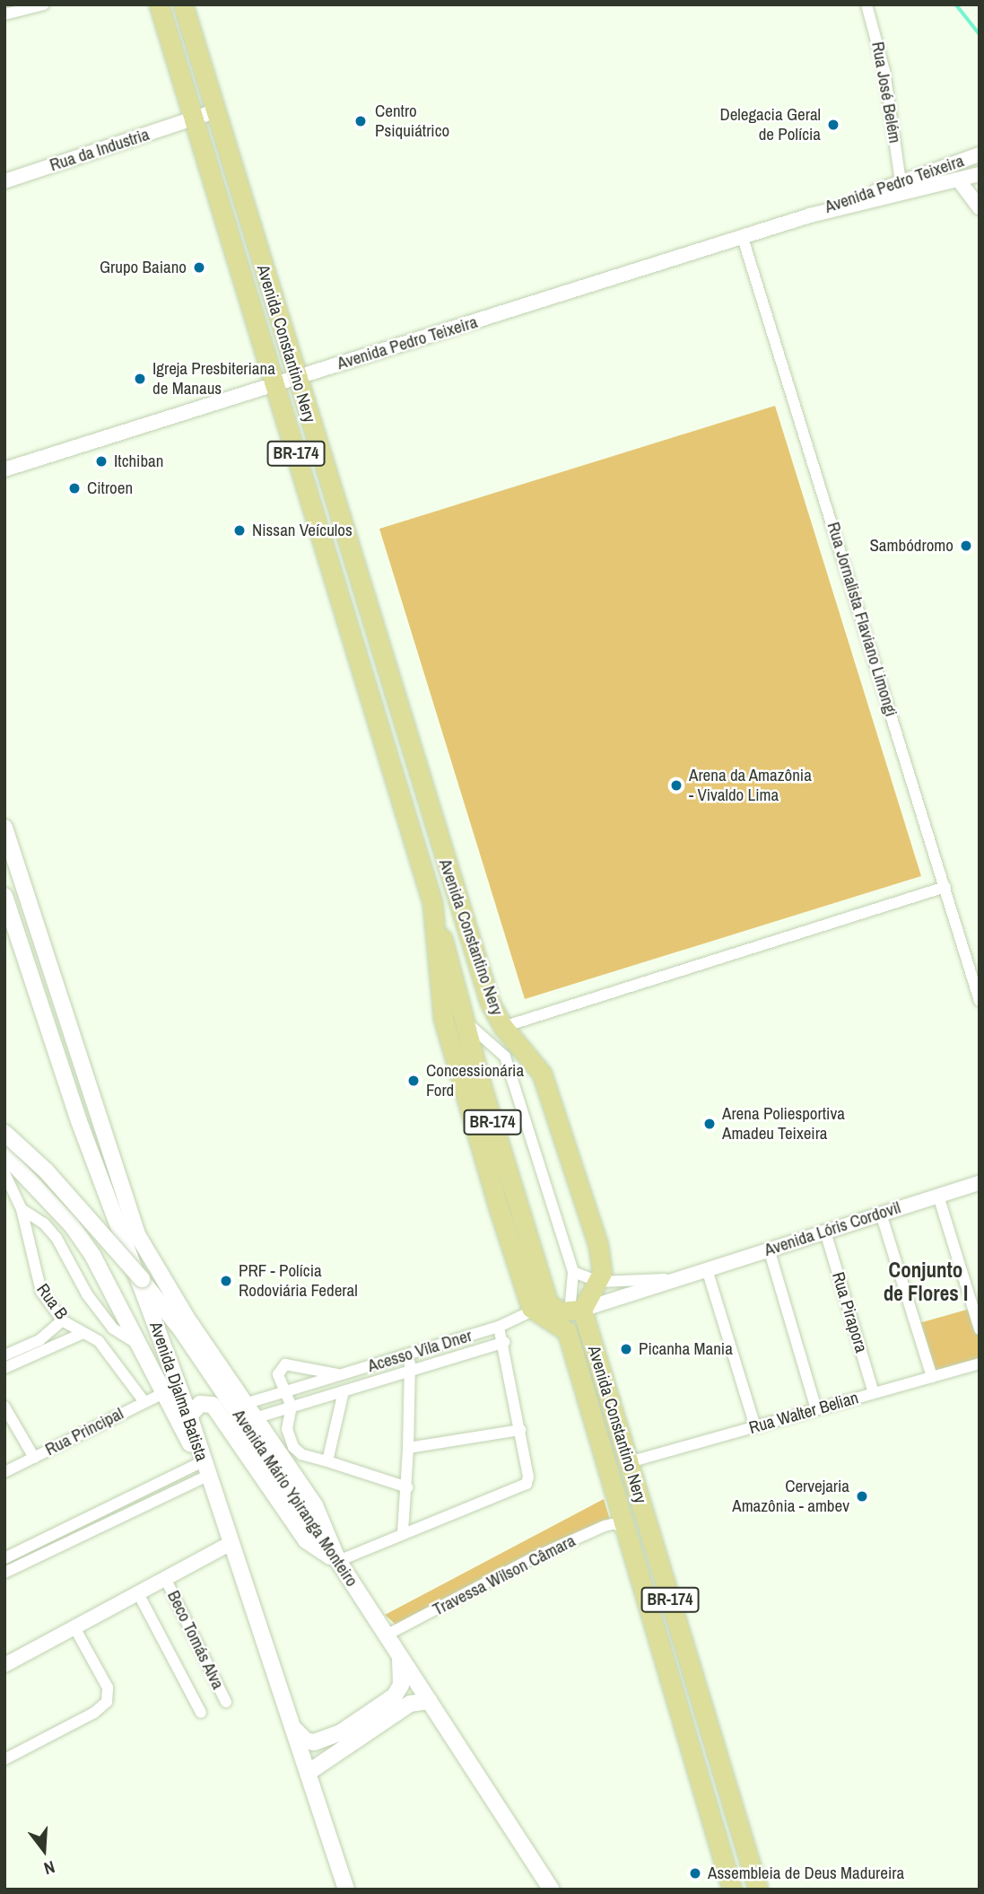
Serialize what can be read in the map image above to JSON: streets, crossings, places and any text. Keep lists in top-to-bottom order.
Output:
{
  "streets": {
    "highway": ["Avenida Constantino Nery", "BR-174"],
    "main road": ["Avenida Djalma Batista", "Avenida Mário Ypiranga Monteiro"],
    "street": [
      "Rua José Belém",
      "Rua da Industria",
      "Avenida Pedro Teixeira",
      "Rua Jornalista Flaviano Limongi",
      "Avenida Lóris Cordovil",
      "Rua B",
      "Rua Pirapora",
      "Acesso Vila Dner",
      "Rua Walter Belian",
      "Rua Principal",
      "Travessa Wilson Câmara",
      "Beco Tomás Alva"
    ]
  },
  "crossings": [
    ["Rua José Belém", "Avenida Pedro Teixeira"],
    ["Rua da Industria", "Avenida Constantino Nery"],
    ["Avenida Pedro Teixeira", "Avenida Constantino Nery"],
    ["Avenida Pedro Teixeira", "Rua Jornalista Flaviano Limongi"],
    ["Avenida Constantino Nery", "BR-174"],
    ["Avenida Constantino Nery", "Avenida Lóris Cordovil"],
    ["Avenida Constantino Nery", "Acesso Vila Dner"],
    ["Avenida Constantino Nery", "Rua Walter Belian"],
    ["Avenida Constantino Nery", "Travessa Wilson Câmara"],
    ["BR-174", "Avenida Lóris Cordovil"],
    ["Avenida Lóris Cordovil", "Rua Pirapora"],
    ["Rua B", "Rua Principal"],
    ["Rua Pirapora", "Rua Walter Belian"],
    ["Acesso Vila Dner", "Avenida Djalma Batista"],
    ["Avenida Djalma Batista", "Avenida Mário Ypiranga Monteiro"],
    ["Avenida Mário Ypiranga Monteiro", "Travessa Wilson Câmara"]
  ],
  "districts": ["Conjunto de Flores I"],
  "places": [
    "Centro Psiquiátrico",
    "Delegacia Geral de Polícia",
    "Grupo Baiano",
    "Igreja Presbiteriana de Manaus",
    "Itchiban",
    "Citroen",
    "Nissan Veículos",
    "Sambódromo",
    "Arena da Amazônia - Vivaldo Lima",
    "Concessionária Ford",
    "Arena Poliesportiva Amadeu Teixeira",
    "PRF - Polícia Rodoviária Federal",
    "Picanha Mania",
    "Cervejaria Amazônia - ambev",
    "Assembleia de Deus Madureira"
  ],
  "north": "bottom"
}
